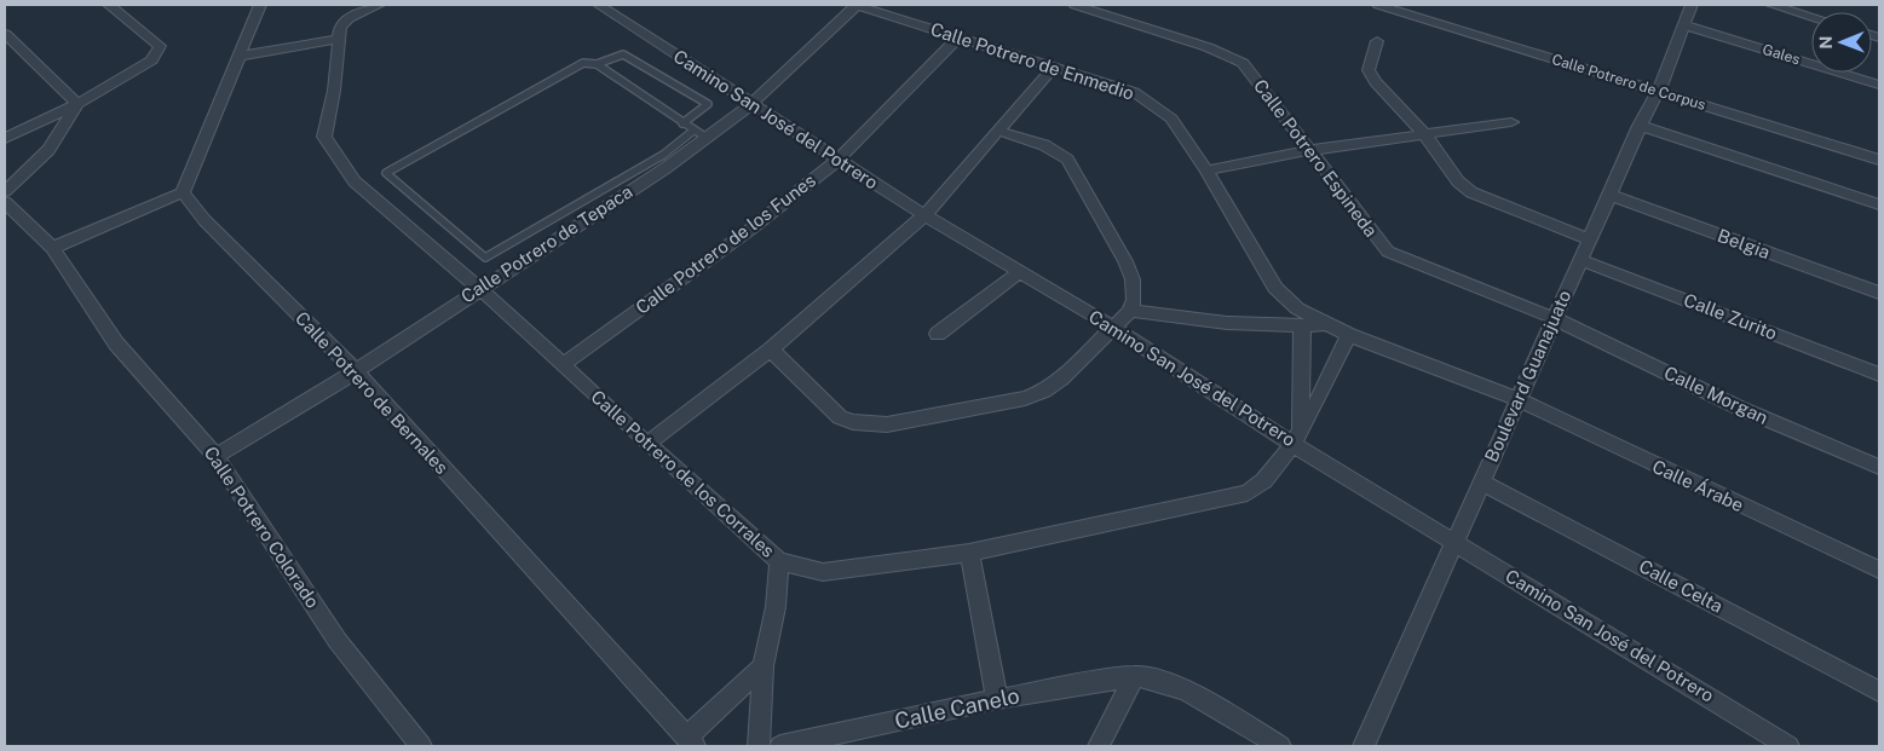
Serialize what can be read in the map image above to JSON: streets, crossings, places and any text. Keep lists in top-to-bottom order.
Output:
{
  "streets": {
    "street": [
      "Gales",
      "Calle Potrero de Enmedio",
      "Calle Potrero de Corpus",
      "Camino San José del Potrero",
      "Calle Potrero Espineda",
      "Calle Potrero de Tepaca",
      "Calle Potrero de los Funes",
      "Belgia",
      "Calle Zurito",
      "Boulevard Guanajuato",
      "Calle Potrero de Bernales",
      "Calle Morgan",
      "Calle Potrero de los Corrales",
      "Calle Árabe",
      "Calle Potrero Colorado",
      "Calle Celta",
      "Calle Canelo"
    ]
  },
  "crossings": [
    ["Gales", "Boulevard Guanajuato"],
    ["Calle Potrero de Enmedio", "Calle Potrero de Tepaca"],
    ["Calle Potrero de Enmedio", "Calle Potrero de los Funes"],
    ["Calle Potrero de Enmedio", "Boulevard Guanajuato"],
    ["Calle Potrero de Enmedio", "Calle Árabe"],
    ["Calle Potrero de Corpus", "Boulevard Guanajuato"],
    ["Camino San José del Potrero", "Calle Potrero de Tepaca"],
    ["Camino San José del Potrero", "Calle Potrero de los Funes"],
    ["Camino San José del Potrero", "Boulevard Guanajuato"],
    ["Camino San José del Potrero", "Calle Potrero de los Corrales"],
    ["Calle Potrero Espineda", "Boulevard Guanajuato"],
    ["Calle Potrero Espineda", "Calle Morgan"],
    ["Calle Potrero de Tepaca", "Calle Potrero de Bernales"],
    ["Calle Potrero de Tepaca", "Calle Potrero de los Corrales"],
    ["Calle Potrero de Tepaca", "Calle Potrero Colorado"],
    ["Calle Potrero de los Funes", "Calle Potrero de los Corrales"],
    ["Belgia", "Boulevard Guanajuato"],
    ["Calle Zurito", "Boulevard Guanajuato"],
    ["Boulevard Guanajuato", "Calle Morgan"],
    ["Boulevard Guanajuato", "Calle Árabe"],
    ["Boulevard Guanajuato", "Calle Celta"]
  ],
  "north": "left"
}
